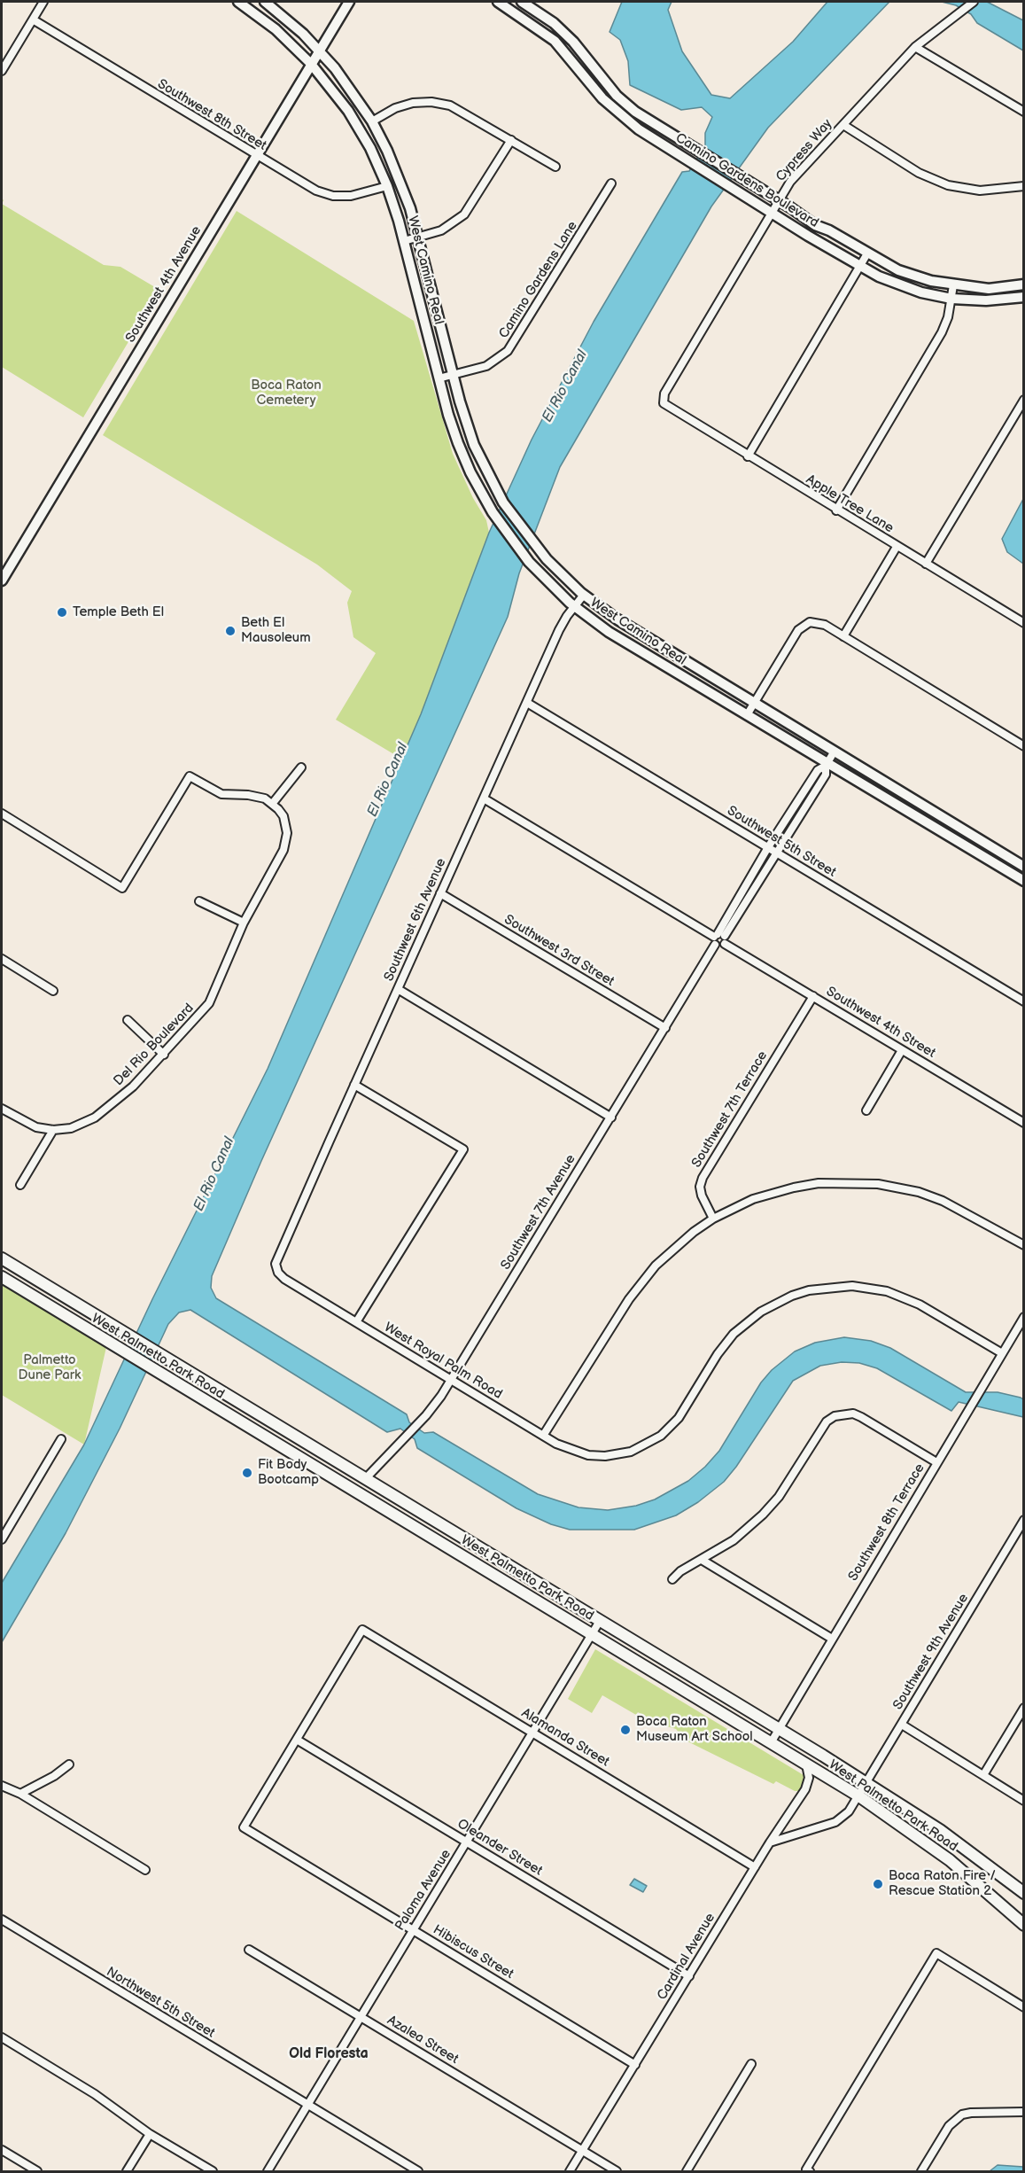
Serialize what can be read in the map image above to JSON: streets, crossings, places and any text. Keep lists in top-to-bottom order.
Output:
{
  "streets": {
    "main road": ["West Palmetto Park Road"],
    "street": [
      "Southwest 8th Street",
      "Cypress Way",
      "Camino Gardens Boulevard",
      "West Camino Real",
      "Camino Gardens Lane",
      "Southwest 4th Avenue",
      "Apple Tree Lane",
      "Southwest 5th Street",
      "Southwest 6th Avenue",
      "Southwest 3rd Street",
      "Southwest 4th Street",
      "Del Rio Boulevard",
      "Southwest 7th Terrace",
      "Southwest 7th Avenue",
      "West Royal Palm Road",
      "Southwest 8th Terrace",
      "Southwest 9th Avenue",
      "Alamanda Street",
      "Oleander Street",
      "Paloma Avenue",
      "Hibiscus Street",
      "Cardinal Avenue",
      "Northwest 5th Street",
      "Azalea Street"
    ]
  },
  "crossings": [
    ["Southwest 8th Street", "West Camino Real"],
    ["Southwest 8th Street", "Southwest 4th Avenue"],
    ["Cypress Way", "Camino Gardens Boulevard"],
    ["Cypress Way", "Apple Tree Lane"],
    ["West Camino Real", "Camino Gardens Lane"],
    ["West Camino Real", "Southwest 4th Avenue"],
    ["West Camino Real", "Southwest 6th Avenue"],
    ["Southwest 5th Street", "Southwest 6th Avenue"],
    ["Southwest 6th Avenue", "Southwest 3rd Street"],
    ["Southwest 6th Avenue", "Southwest 4th Street"],
    ["Southwest 6th Avenue", "West Royal Palm Road"],
    ["Southwest 3rd Street", "Southwest 7th Avenue"],
    ["Southwest 4th Street", "Southwest 7th Terrace"],
    ["Southwest 4th Street", "Southwest 7th Avenue"],
    ["Southwest 7th Avenue", "West Palmetto Park Road"],
    ["Southwest 7th Avenue", "West Royal Palm Road"],
    ["West Palmetto Park Road", "Southwest 8th Terrace"],
    ["West Palmetto Park Road", "Southwest 9th Avenue"],
    ["West Palmetto Park Road", "Paloma Avenue"],
    ["West Palmetto Park Road", "Cardinal Avenue"],
    ["West Royal Palm Road", "Southwest 8th Terrace"],
    ["Alamanda Street", "Oleander Street"],
    ["Alamanda Street", "Paloma Avenue"],
    ["Alamanda Street", "Hibiscus Street"],
    ["Alamanda Street", "Cardinal Avenue"],
    ["Oleander Street", "Paloma Avenue"],
    ["Oleander Street", "Hibiscus Street"],
    ["Oleander Street", "Cardinal Avenue"],
    ["Paloma Avenue", "Hibiscus Street"],
    ["Paloma Avenue", "Northwest 5th Street"],
    ["Paloma Avenue", "Azalea Street"],
    ["Hibiscus Street", "Cardinal Avenue"],
    ["Cardinal Avenue", "Azalea Street"]
  ],
  "districts": ["Old Floresta"],
  "water": ["El Rio Canal"],
  "parks": ["Boca Raton Cemetery", "Palmetto Dune Park"],
  "places": [
    "Temple Beth El",
    "Beth El Mausoleum",
    "Fit Body Bootcamp",
    "Boca Raton Museum Art School",
    "Boca Raton Fire / Rescue Station 2"
  ]
}
